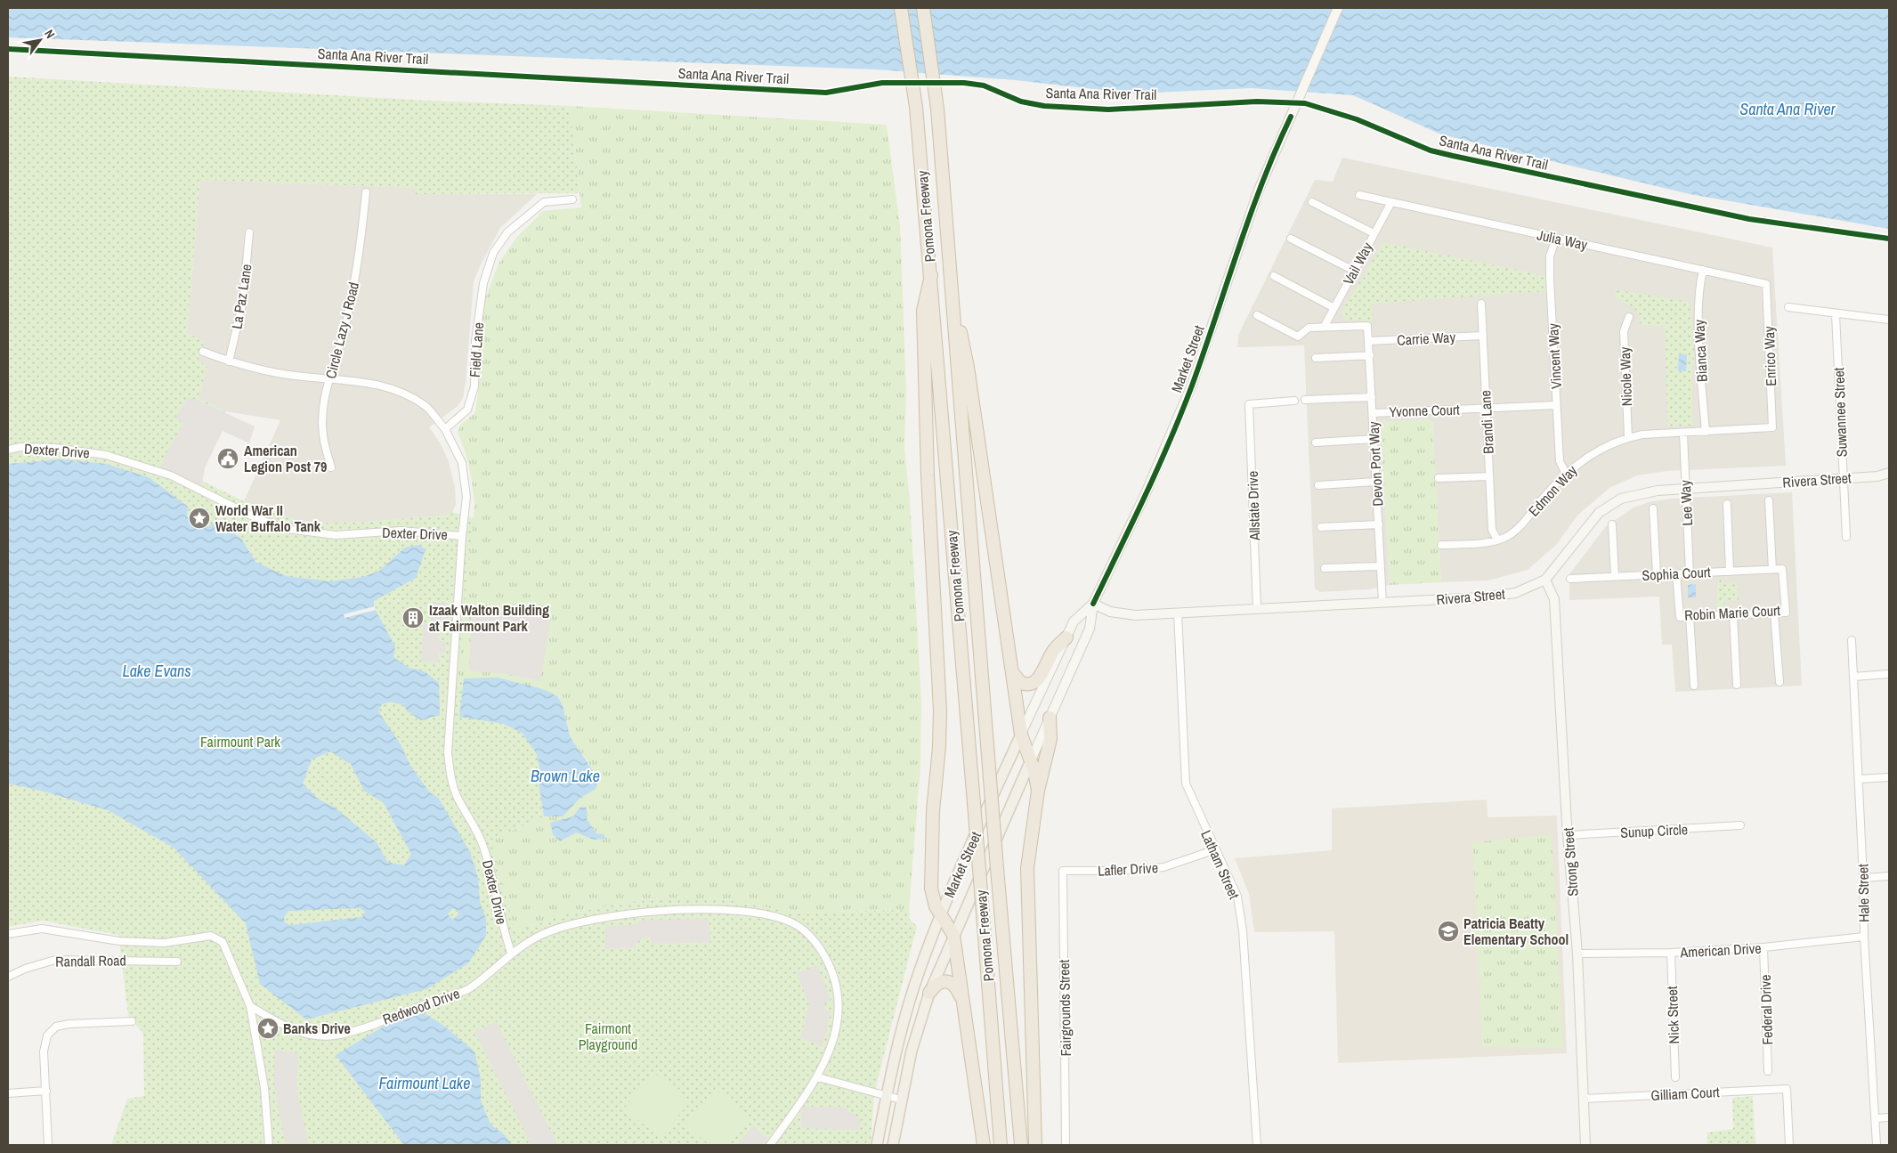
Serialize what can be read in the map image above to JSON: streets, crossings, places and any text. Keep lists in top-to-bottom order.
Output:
{
  "streets": {
    "highway": ["Pomona Freeway"],
    "main road": ["Market Street"],
    "street": [
      "Julia Way",
      "Vail Way",
      "La Paz Lane",
      "Circle Lazy J Road",
      "Carrie Way",
      "Field Lane",
      "Bianca Way",
      "Vincent Way",
      "Enrico Way",
      "Nicole Way",
      "Yvonne Court",
      "Suwannee Street",
      "Brandi Lane",
      "Dexter Drive",
      "Devon Port Way",
      "Rivera Street",
      "Edmon Way",
      "Lee Way",
      "Allstate Drive",
      "Sophia Court",
      "Robin Marie Court",
      "Sunup Circle",
      "Strong Street",
      "Latham Street",
      "Lafler Drive",
      "Hale Street",
      "American Drive",
      "Randall Road",
      "Redwood Drive",
      "Fairgrounds Street",
      "Federal Drive",
      "Nick Street",
      "Gilliam Court"
    ],
    "cycle path": ["Santa Ana River Trail"]
  },
  "crossings": [
    ["Julia Way", "Vail Way"],
    ["Julia Way", "Bianca Way"],
    ["Julia Way", "Vincent Way"],
    ["Julia Way", "Enrico Way"],
    ["Vail Way", "Devon Port Way"],
    ["Carrie Way", "Brandi Lane"],
    ["Carrie Way", "Devon Port Way"],
    ["Bianca Way", "Edmon Way"],
    ["Vincent Way", "Yvonne Court"],
    ["Vincent Way", "Edmon Way"],
    ["Enrico Way", "Edmon Way"],
    ["Market Street", "Rivera Street"],
    ["Nicole Way", "Edmon Way"],
    ["Yvonne Court", "Brandi Lane"],
    ["Yvonne Court", "Devon Port Way"],
    ["Suwannee Street", "Rivera Street"],
    ["Brandi Lane", "Edmon Way"],
    ["Dexter Drive", "Redwood Drive"],
    ["Devon Port Way", "Rivera Street"],
    ["Rivera Street", "Lee Way"],
    ["Rivera Street", "Allstate Drive"],
    ["Rivera Street", "Strong Street"],
    ["Rivera Street", "Latham Street"],
    ["Edmon Way", "Lee Way"],
    ["Lee Way", "Sophia Court"],
    ["Sophia Court", "Robin Marie Court"],
    ["Sunup Circle", "Strong Street"],
    ["Strong Street", "American Drive"],
    ["Strong Street", "Gilliam Court"],
    ["Latham Street", "Lafler Drive"],
    ["Lafler Drive", "Fairgrounds Street"],
    ["Hale Street", "American Drive"],
    ["American Drive", "Federal Drive"],
    ["American Drive", "Nick Street"]
  ],
  "water": [
    "Santa Ana River",
    "Lake Evans",
    "Brown Lake",
    "Fairmount Lake"
  ],
  "parks": ["Fairmount Park", "Fairmont Playground"],
  "places": {
    "public building": ["American Legion Post 79"],
    "place": ["World War II Water Buffalo Tank", "Banks Drive"],
    "building": ["Izaak Walton Building at Fairmount Park"],
    "school or university": ["Patricia Beatty Elementary School"]
  },
  "north": "top right"
}
